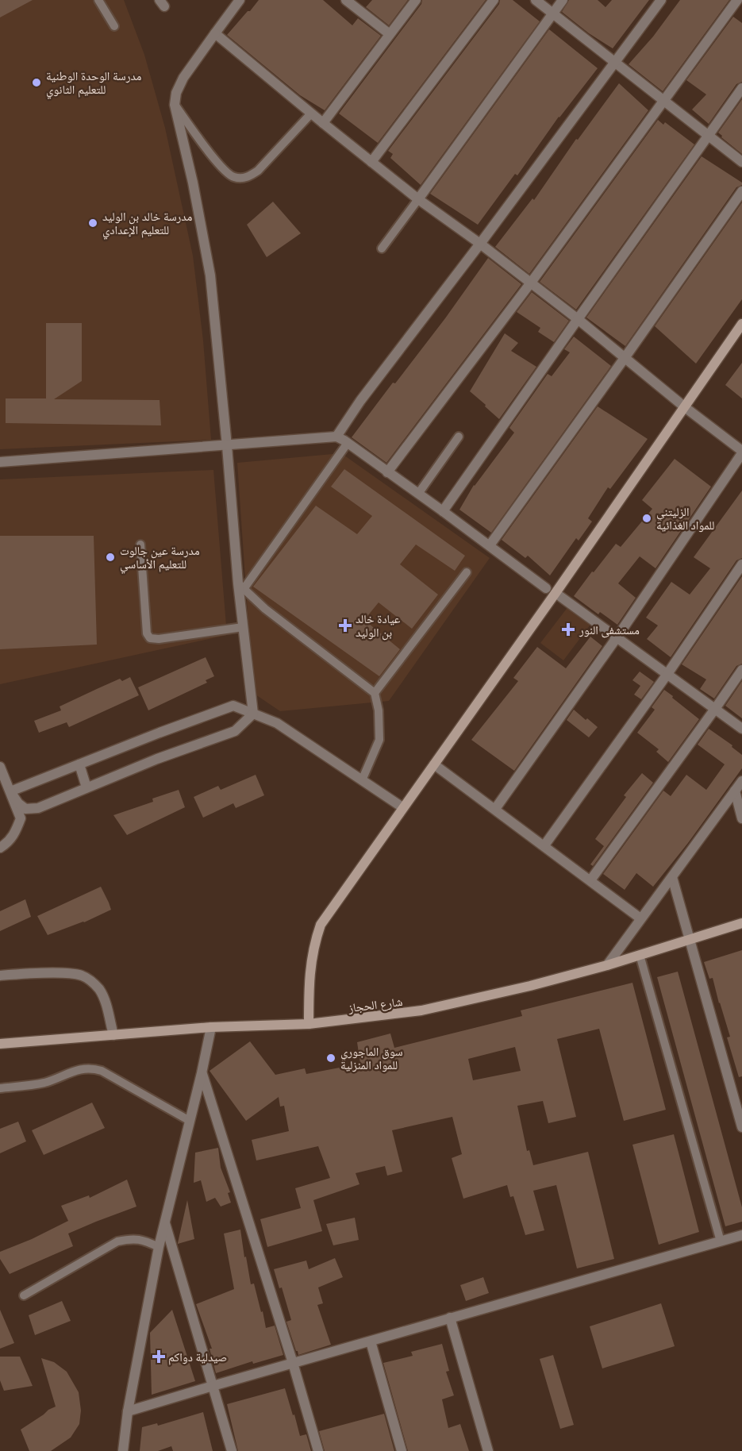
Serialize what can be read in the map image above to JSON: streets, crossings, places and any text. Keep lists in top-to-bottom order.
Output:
{
  "streets": {
    "street": ["شارع الحجاز"]
  },
  "places": {
    "other": [
      "مدرسة الوحدة الوطنية للتعليم الثانوي",
      "مدرسة خالد بن الوليد للتعليم الإعدادي",
      "الزليتني للمواد الغذائية",
      "مدرسة عين جالوت للتعليم الأساسي",
      "سوق الماجوري للمواد المنزلية"
    ],
    "health": ["عيادة خالد بن الوليد", "مستشفى النور", "صيدلية دواكم"]
  }
}
